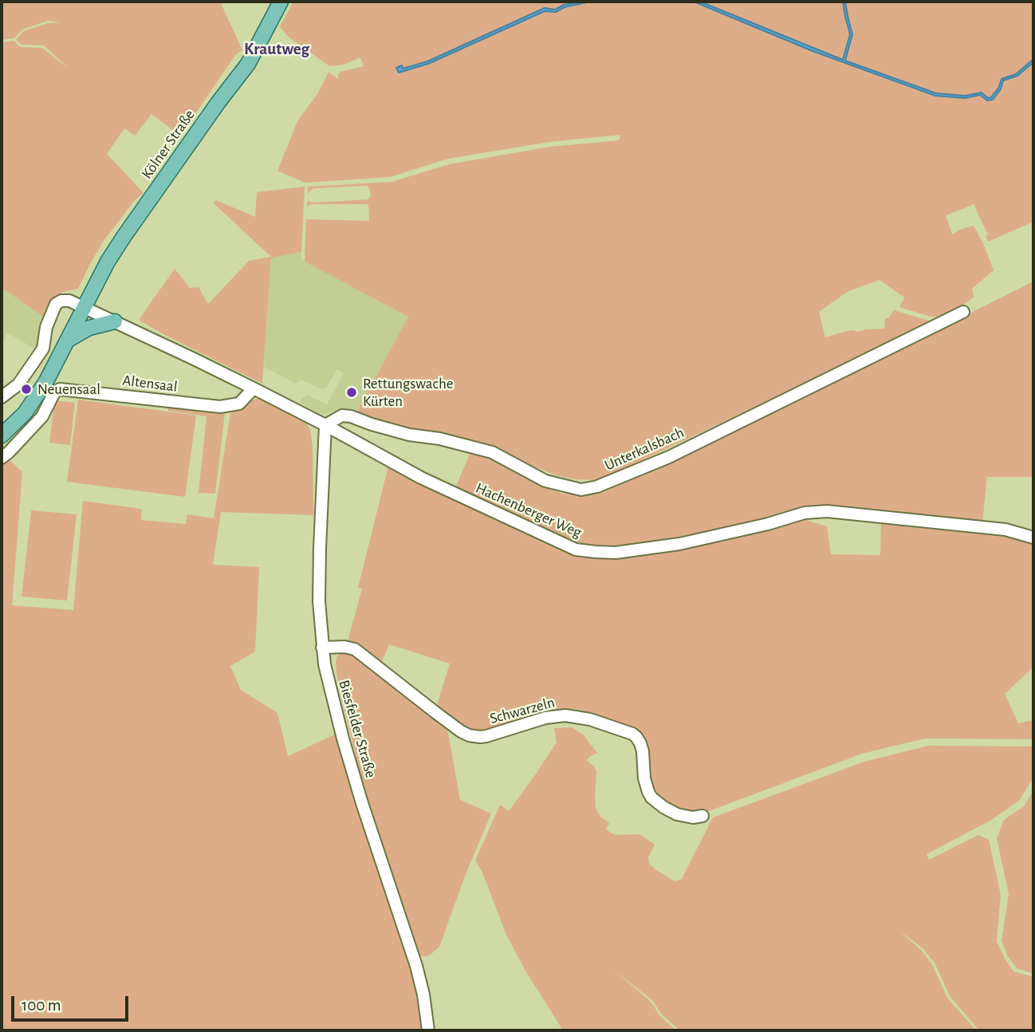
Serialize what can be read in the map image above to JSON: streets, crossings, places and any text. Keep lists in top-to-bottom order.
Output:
{
  "streets": {
    "main road": ["Kölner Straße"],
    "street": [
      "Altensaal",
      "Unterkalsbach",
      "Hachenberger Weg",
      "Schwarzeln",
      "Biesfelder Straße"
    ]
  },
  "crossings": [
    ["Kölner Straße", "Hachenberger Weg"],
    ["Altensaal", "Hachenberger Weg"],
    ["Unterkalsbach", "Hachenberger Weg"],
    ["Unterkalsbach", "Biesfelder Straße"],
    ["Hachenberger Weg", "Biesfelder Straße"],
    ["Schwarzeln", "Biesfelder Straße"]
  ],
  "districts": ["Krautweg"],
  "places": ["Neuensaal", "Rettungswache Kürten"],
  "scale_bar": "100 m"
}
